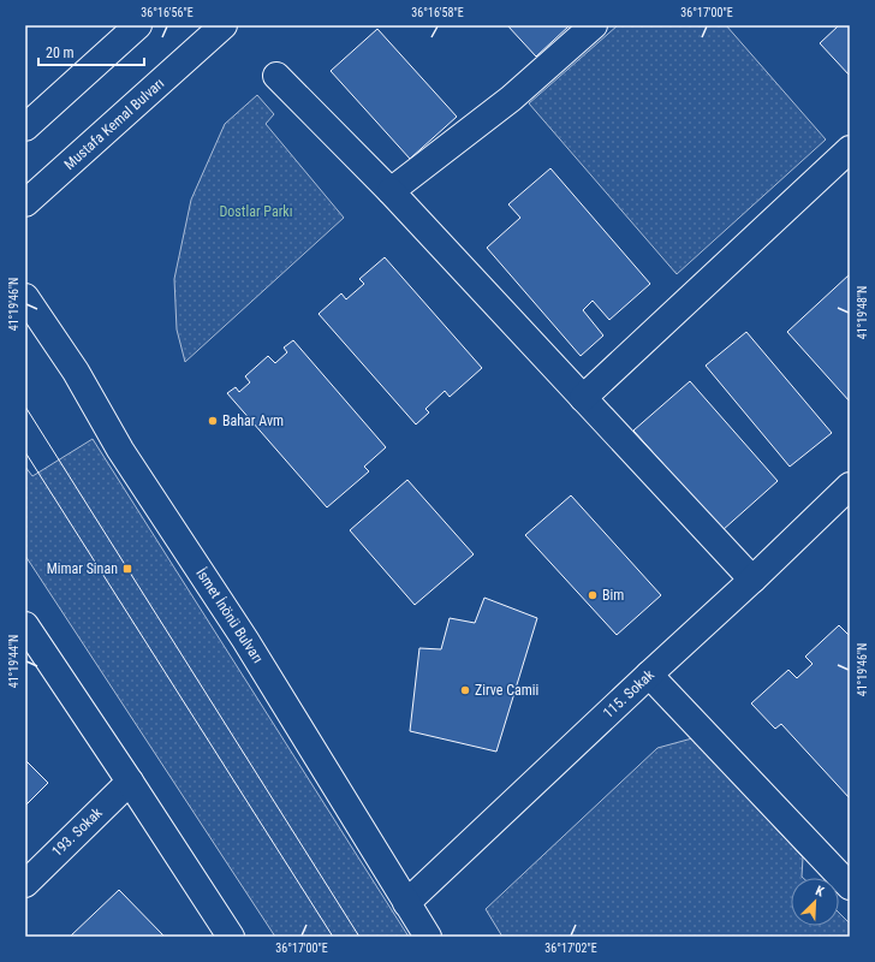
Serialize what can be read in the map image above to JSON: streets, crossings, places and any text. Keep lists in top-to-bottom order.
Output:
{
  "streets": {
    "street": [
      "Mustafa Kemal Bulvarı",
      "İsmet İnönü Bulvarı",
      "115. Sokak",
      "193. Sokak"
    ]
  },
  "crossings": [
    ["İsmet İnönü Bulvarı", "115. Sokak"]
  ],
  "parks": ["Dostlar Parkı"],
  "places": {
    "other": ["Bahar Avm", "Bim", "Zirve Camii"],
    "transit": ["Mimar Sinan"]
  },
  "scale_bar": "20 m",
  "north": "top right",
  "coordinates": [
    "36°16'56\"E",
    "36°16'58\"E",
    "36°17'00\"E",
    "41°19'46\"N",
    "41°19'48\"N",
    "41°19'44\"N",
    "36°17'02\"E"
  ]
}
